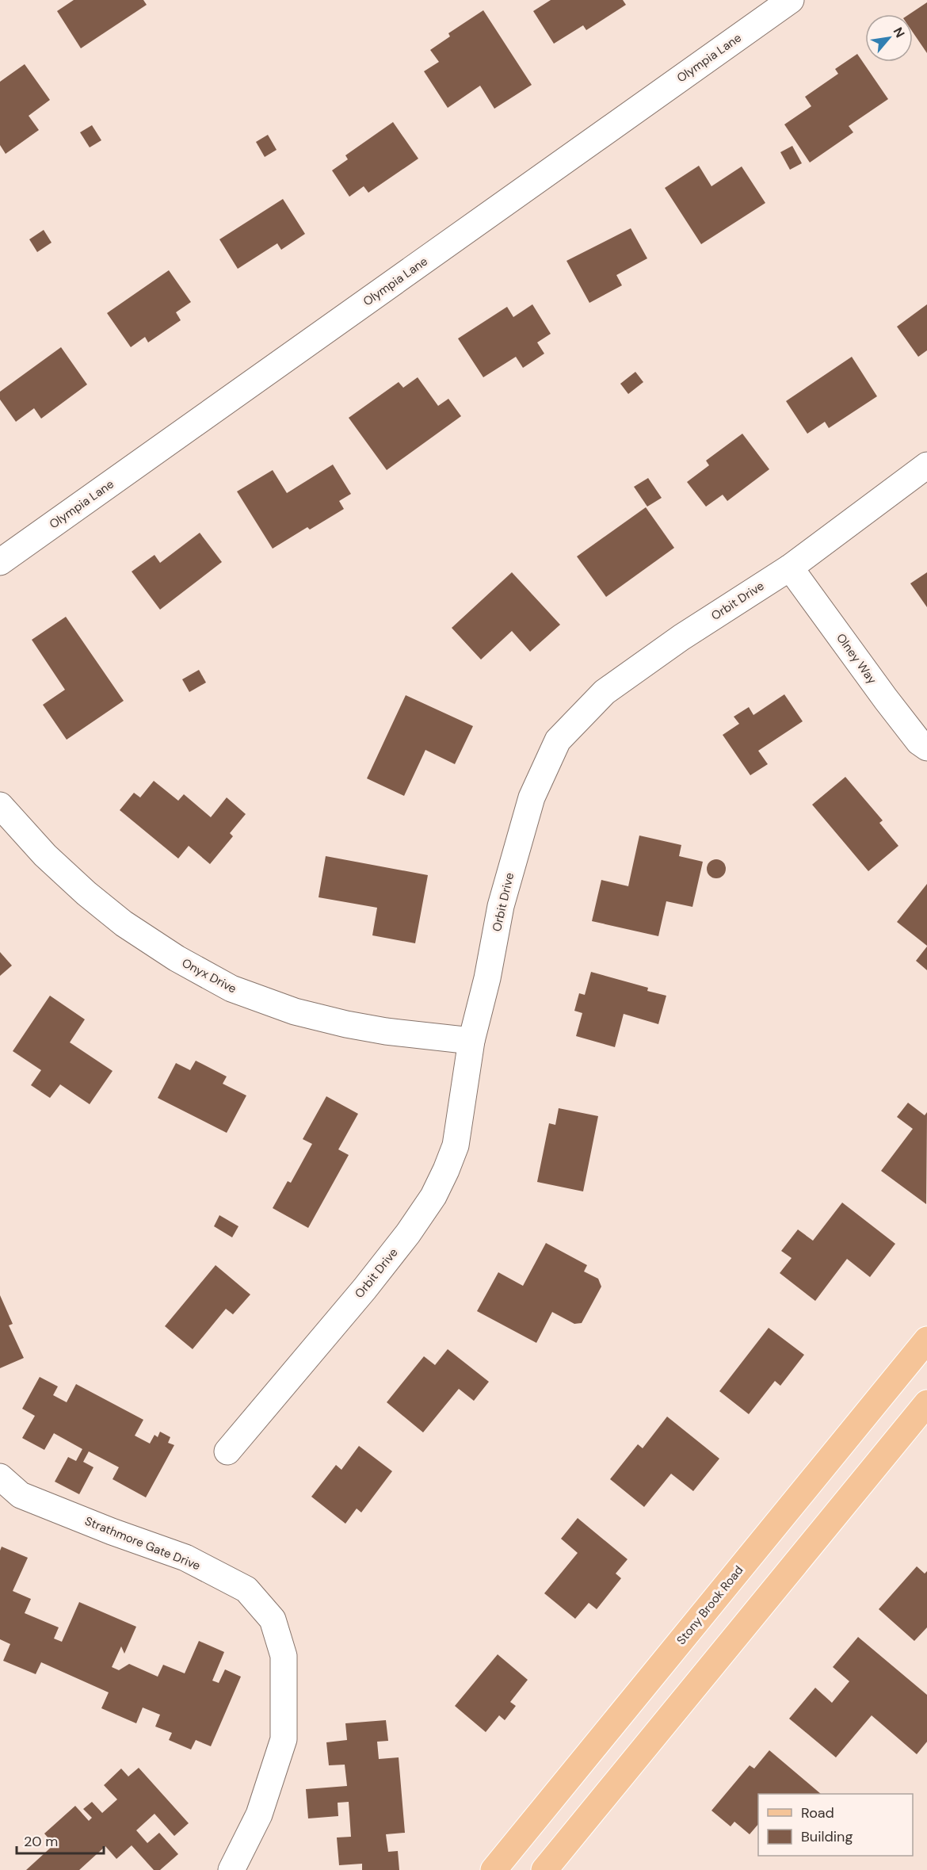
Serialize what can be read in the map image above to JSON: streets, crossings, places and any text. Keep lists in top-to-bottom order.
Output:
{
  "streets": {
    "main road": ["Stony Brook Road"],
    "street": [
      "Olympia Lane",
      "Orbit Drive",
      "Olney Way",
      "Onyx Drive",
      "Strathmore Gate Drive"
    ]
  },
  "crossings": [
    ["Orbit Drive", "Olney Way"],
    ["Orbit Drive", "Onyx Drive"]
  ],
  "legend": ["Road", "Building"],
  "scale_bar": "20 m",
  "north": "top right"
}
